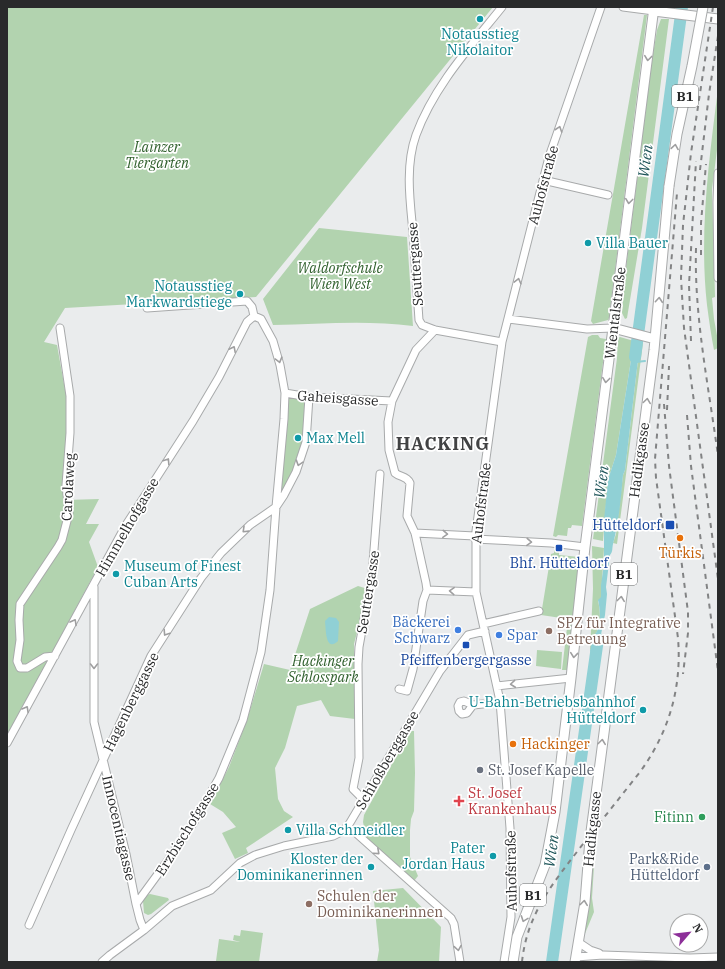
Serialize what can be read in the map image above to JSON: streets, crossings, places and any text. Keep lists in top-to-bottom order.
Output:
{
  "streets": {
    "main road": ["B1", "Wientalstraße", "Hadikgasse"],
    "street": [
      "Auhofstraße",
      "Seuttergasse",
      "Gaheisgasse",
      "Carolaweg",
      "Himmelhofgasse",
      "Hagenberggasse",
      "Schloßberggasse",
      "Innocentiagasse",
      "Erzbischofgasse"
    ]
  },
  "crossings": [
    ["B1", "Wientalstraße"],
    ["Auhofstraße", "Schloßberggasse"],
    ["Seuttergasse", "Schloßberggasse"],
    ["Gaheisgasse", "Erzbischofgasse"],
    ["Carolaweg", "Himmelhofgasse"],
    ["Himmelhofgasse", "Innocentiagasse"],
    ["Himmelhofgasse", "Erzbischofgasse"],
    ["Hagenberggasse", "Innocentiagasse"],
    ["Hagenberggasse", "Erzbischofgasse"],
    ["Innocentiagasse", "Erzbischofgasse"]
  ],
  "one_way": [
    "Wientalstraße",
    "Himmelhofgasse",
    "Hagenberggasse",
    "Innocentiagasse"
  ],
  "districts": ["HACKING"],
  "water": ["Wien"],
  "parks": ["Lainzer Tiergarten", "Waldorfschule Wien West", "Hackinger Schlosspark"],
  "places": {
    "other": [
      "Notausstieg Nikolaitor",
      "Villa Bauer",
      "Notausstieg Markwardstiege",
      "Max Mell",
      "Türkis",
      "Museum of Finest Cuban Arts",
      "Bäckerei Schwarz",
      "SPZ für Integrative Betreuung",
      "Spar",
      "U-Bahn-Betriebsbahnhof Hütteldorf",
      "Hackinger",
      "St. Josef Kapelle",
      "Fitinn",
      "Villa Schmeidler",
      "Pater Jordan Haus",
      "Kloster der Dominikanerinnen",
      "Park&Ride Hütteldorf",
      "Schulen der Dominikanerinnen"
    ],
    "transit": ["Hütteldorf", "Bhf. Hütteldorf", "Pfeiffenbergergasse"],
    "health": ["St. Josef Krankenhaus"]
  },
  "north": "top right"
}
